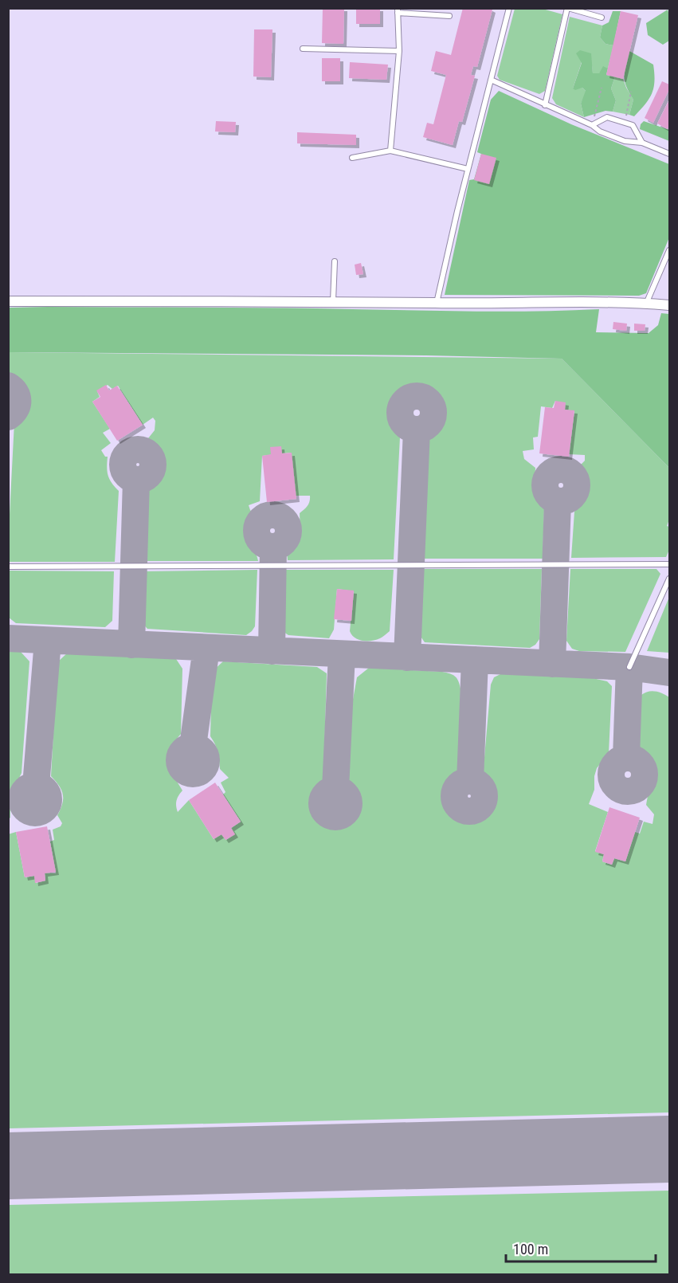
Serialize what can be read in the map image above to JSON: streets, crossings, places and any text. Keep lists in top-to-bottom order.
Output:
{
  "scale_bar": "100 m"
}
